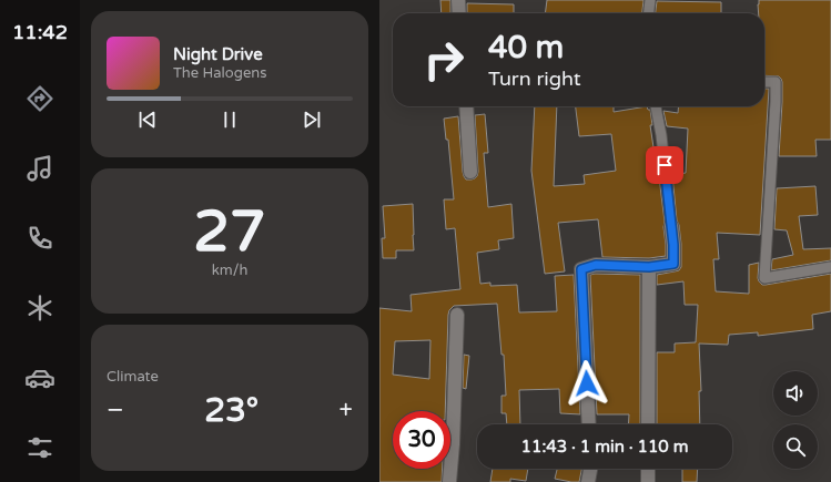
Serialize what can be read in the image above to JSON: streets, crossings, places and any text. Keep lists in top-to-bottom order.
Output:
{
  "page": {
    "tabs": "11:42",
    "turn": ["40 m", "Turn right"],
    "song": ["Night Drive", "The Halogens"],
    "tile": [
      ["27", "km/h"],
      "Climate"
    ],
    "heat": ["−", "23°", "+"],
    "limit": "30",
    "trip": "11:43 · 1 min · 110 m"
  }
}
